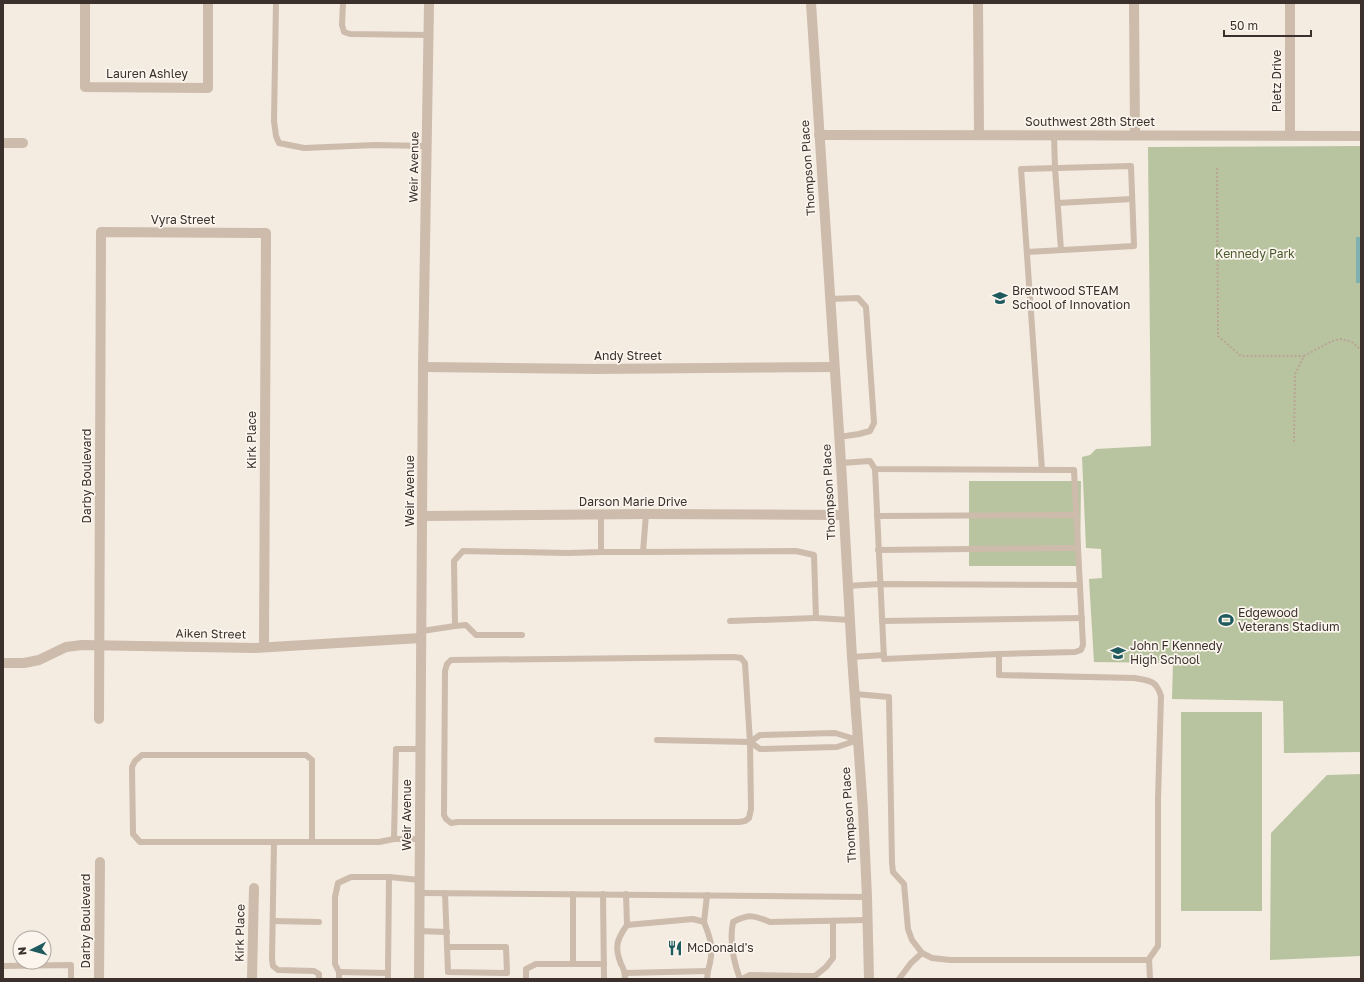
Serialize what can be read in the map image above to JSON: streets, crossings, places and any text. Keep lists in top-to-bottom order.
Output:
{
  "streets": {
    "street": [
      "Lauren Ashley",
      "Pletz Drive",
      "Southwest 28th Street",
      "Weir Avenue",
      "Thompson Place",
      "Vyra Street",
      "Andy Street",
      "Kirk Place",
      "Darby Boulevard",
      "Darson Marie Drive",
      "Aiken Street"
    ]
  },
  "crossings": [
    ["Pletz Drive", "Southwest 28th Street"],
    ["Southwest 28th Street", "Thompson Place"],
    ["Weir Avenue", "Andy Street"],
    ["Weir Avenue", "Darson Marie Drive"],
    ["Weir Avenue", "Aiken Street"],
    ["Thompson Place", "Andy Street"],
    ["Thompson Place", "Darson Marie Drive"],
    ["Vyra Street", "Kirk Place"],
    ["Vyra Street", "Darby Boulevard"],
    ["Kirk Place", "Aiken Street"],
    ["Darby Boulevard", "Aiken Street"]
  ],
  "parks": ["Kennedy Park"],
  "places": {
    "school or university": ["Brentwood STEAM School of Innovation", "John F Kennedy High School"],
    "sports": ["Edgewood Veterans Stadium"],
    "restaurant": ["McDonald's"]
  },
  "scale_bar": "50 m",
  "north": "left"
}
